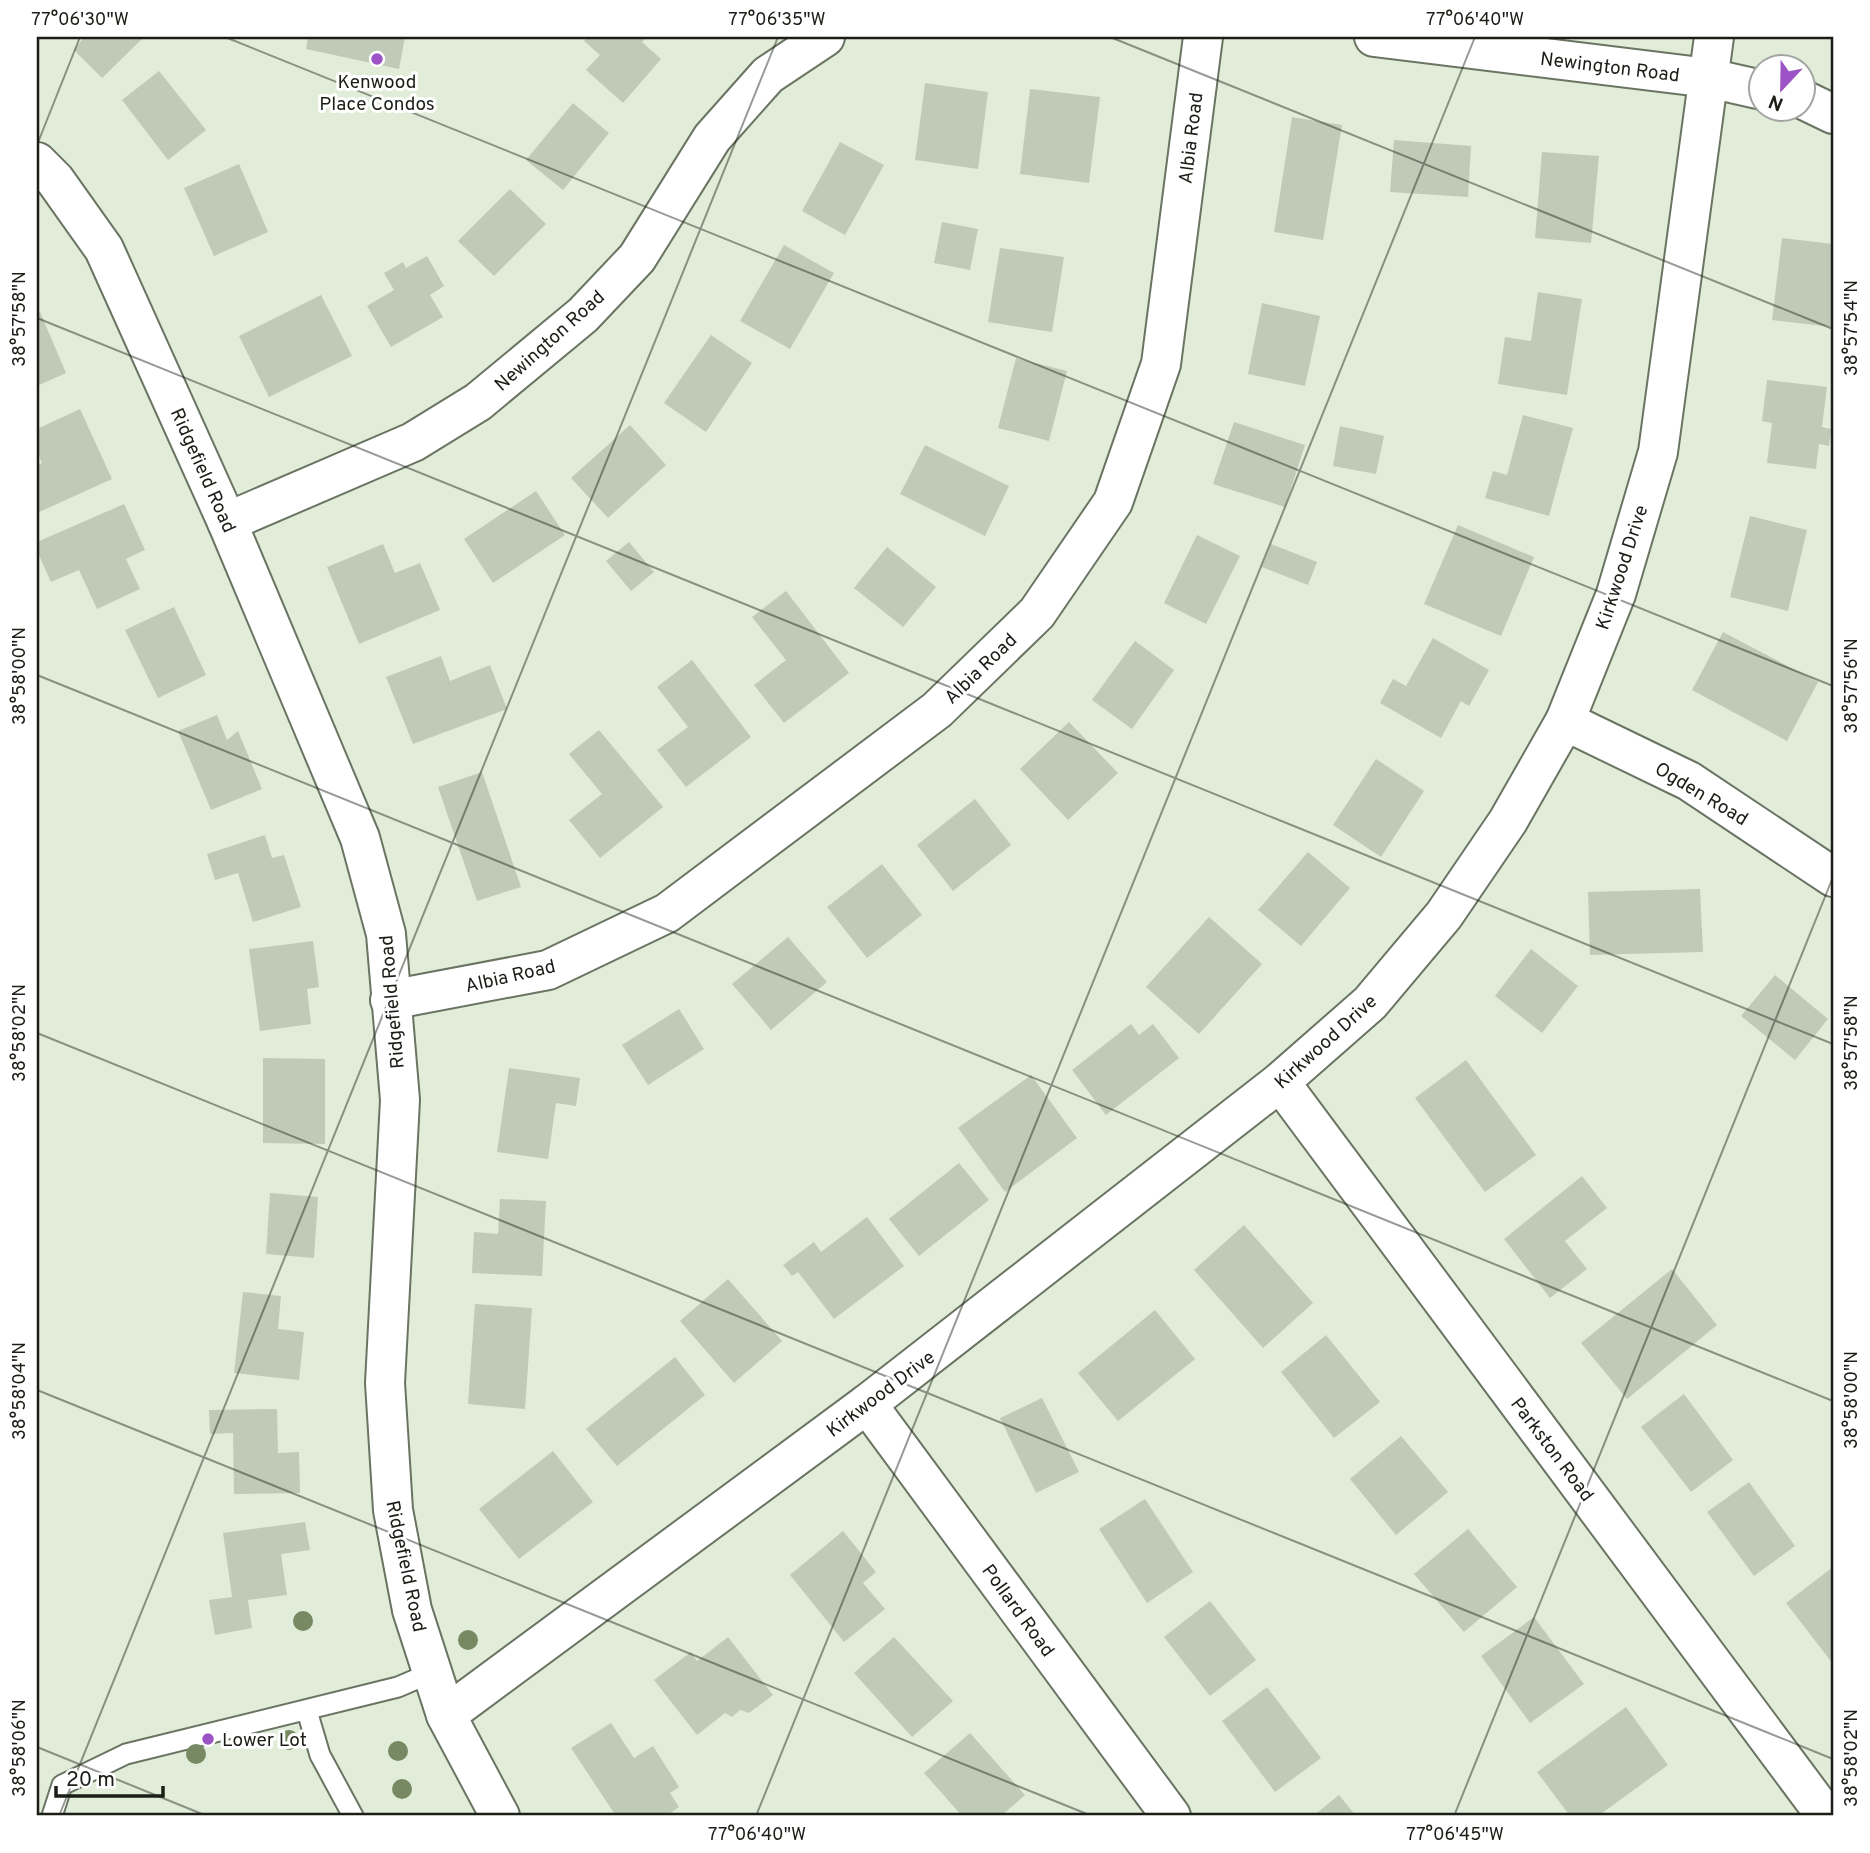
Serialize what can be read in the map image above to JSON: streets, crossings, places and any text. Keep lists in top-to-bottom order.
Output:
{
  "streets": {
    "street": [
      "Newington Road",
      "Albia Road",
      "Ridgefield Road",
      "Kirkwood Drive",
      "Ogden Road",
      "Parkston Road",
      "Pollard Road"
    ]
  },
  "crossings": [
    ["Newington Road", "Ridgefield Road"],
    ["Newington Road", "Kirkwood Drive"],
    ["Albia Road", "Ridgefield Road"],
    ["Ridgefield Road", "Kirkwood Drive"],
    ["Kirkwood Drive", "Ogden Road"],
    ["Kirkwood Drive", "Parkston Road"],
    ["Kirkwood Drive", "Pollard Road"]
  ],
  "places": ["Kenwood Place Condos", "Lower Lot"],
  "scale_bar": "20 m",
  "north": "bottom",
  "coordinates": [
    "77°06'30\"W",
    "77°06'35\"W",
    "77°06'40\"W",
    "38°57'58\"N",
    "38°57'54\"N",
    "38°58'00\"N",
    "38°57'56\"N",
    "38°58'02\"N",
    "38°58'04\"N",
    "38°58'06\"N",
    "77°06'45\"W"
  ]
}
